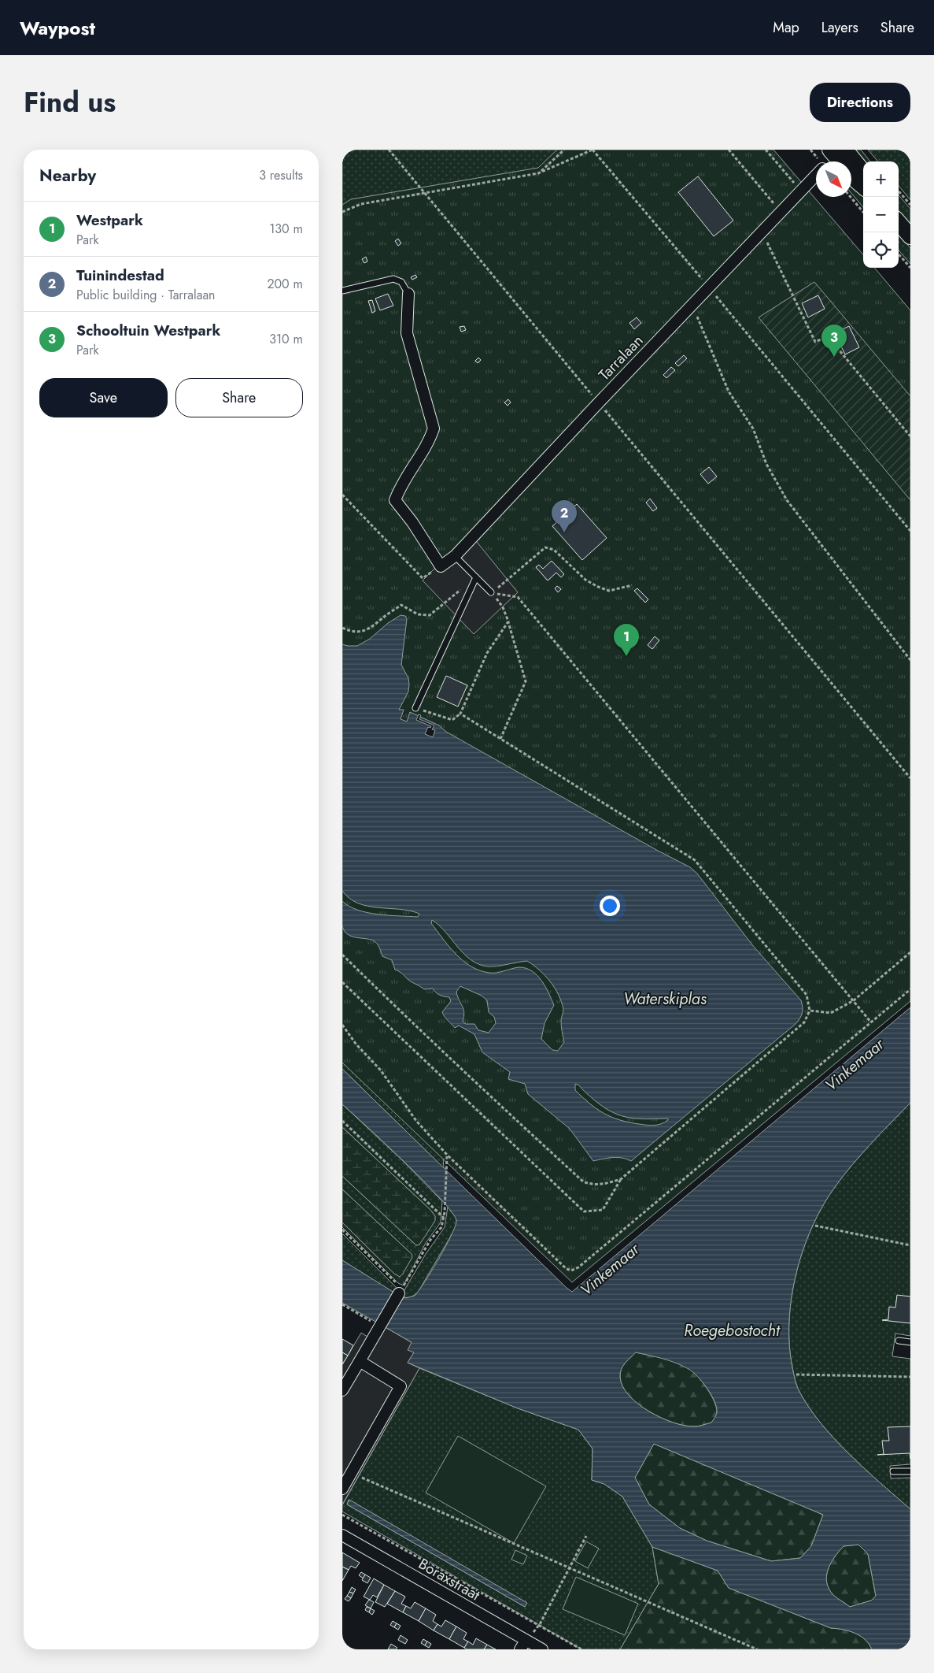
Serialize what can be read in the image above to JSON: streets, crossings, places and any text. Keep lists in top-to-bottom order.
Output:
{
  "streets": {
    "street": ["Tarralaan", "Boraxstraat"]
  },
  "water": ["Waterskiplas", "Vinkemaar", "Roegebostocht"],
  "north": "bottom right",
  "page": {
    "header": "Waypost",
    "nav": ["Map", "Layers", "Share"],
    "title": "Find us",
    "buttons": [
      "Directions",
      ["Save", "Share"]
    ],
    "heading": ["Nearby", "3 results"],
    "map_buttons": ["+", "−"],
    "list": [
      {
        "mark": "1",
        "name": "Westpark",
        "note": "Park",
        "value": "130 m"
      },
      {
        "mark": "2",
        "name": "Tuinindestad",
        "note": "Public building · Tarralaan",
        "value": "200 m"
      },
      {
        "mark": "3",
        "name": "Schooltuin Westpark",
        "note": "Park",
        "value": "310 m"
      }
    ],
    "pins": ["3", "2", "1"]
  }
}
